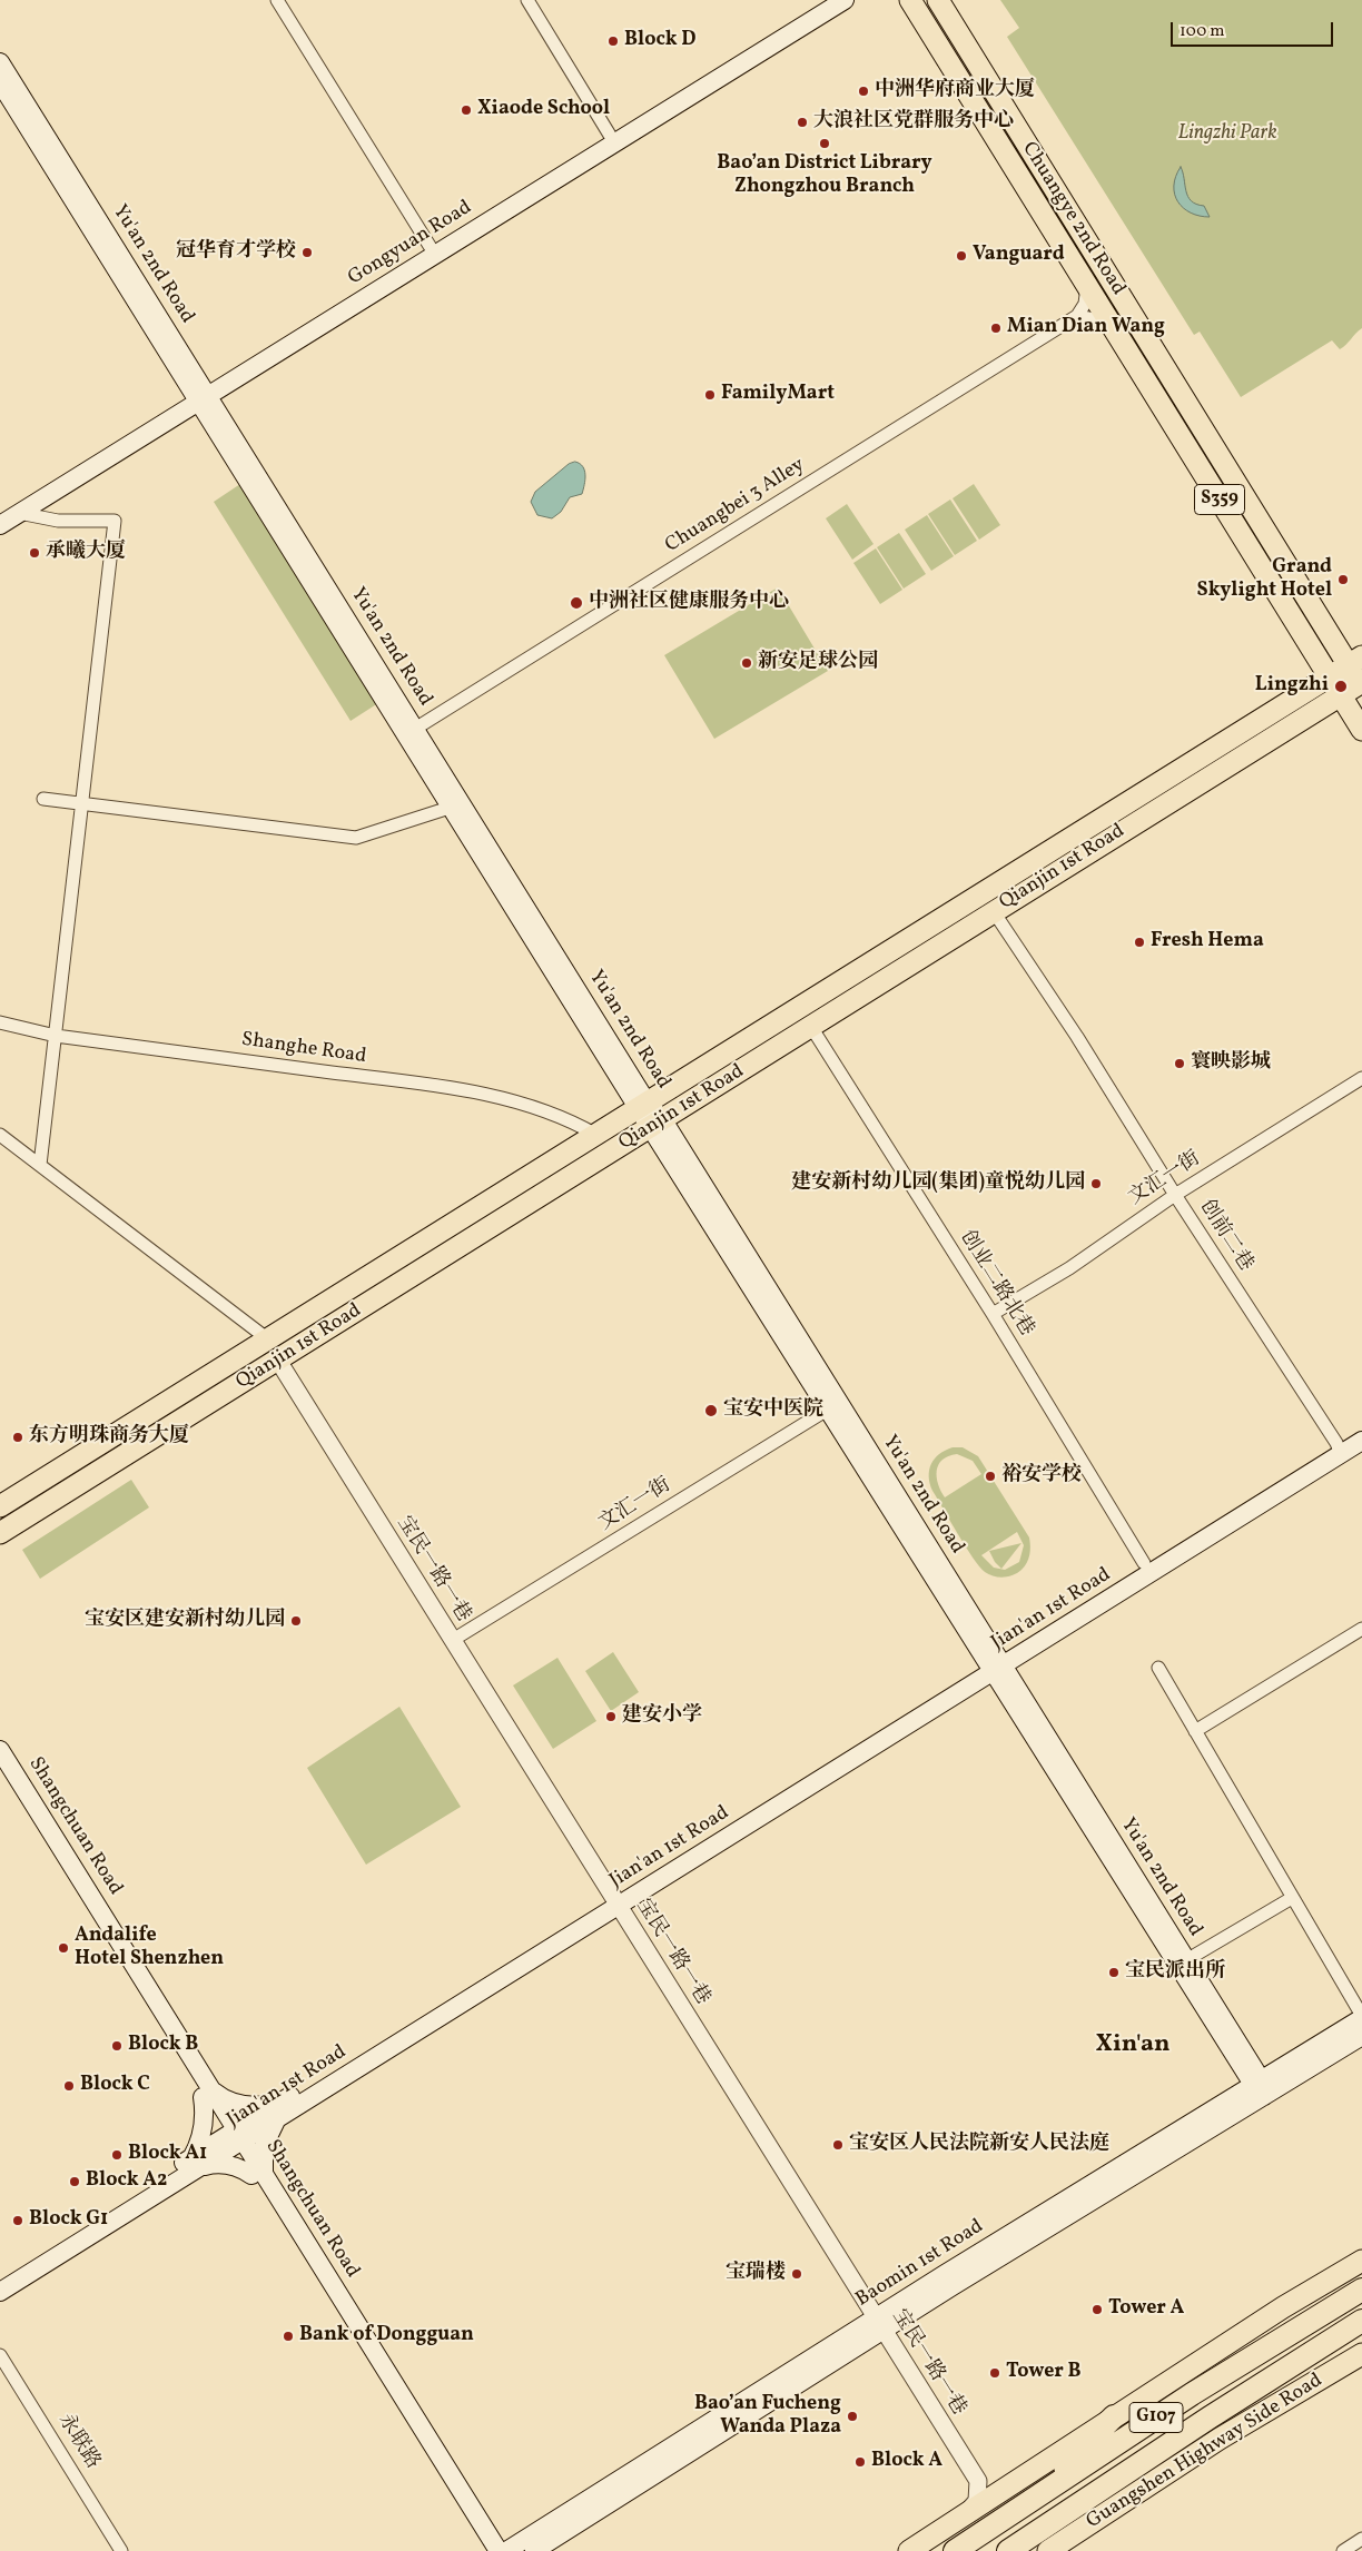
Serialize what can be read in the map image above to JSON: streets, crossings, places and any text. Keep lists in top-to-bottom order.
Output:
{
  "streets": {
    "highway": ["G107"],
    "main road": [
      "Chuangye 2nd Road",
      "Gongyuan Road",
      "Yu'an 2nd Road",
      "S359",
      "Qianjin 1st Road",
      "Jian'an 1st Road",
      "Shangchuan Road",
      "Baomin 1st Road",
      "Guangshen Highway Side Road"
    ],
    "street": [
      "Chuangbei 3 Alley",
      "Shanghe Road",
      "文汇一街",
      "创前二巷",
      "创业二路北巷",
      "宝民一路一巷",
      "永联路"
    ]
  },
  "crossings": [
    ["Chuangye 2nd Road", "S359"],
    ["Chuangye 2nd Road", "Qianjin 1st Road"],
    ["Gongyuan Road", "Yu'an 2nd Road"],
    ["Yu'an 2nd Road", "Chuangbei 3 Alley"],
    ["Yu'an 2nd Road", "Qianjin 1st Road"],
    ["Yu'an 2nd Road", "文汇一街"],
    ["Yu'an 2nd Road", "Jian'an 1st Road"],
    ["Yu'an 2nd Road", "Baomin 1st Road"],
    ["S359", "Qianjin 1st Road"],
    ["Qianjin 1st Road", "Shanghe Road"],
    ["Qianjin 1st Road", "创前二巷"],
    ["Qianjin 1st Road", "创业二路北巷"],
    ["Qianjin 1st Road", "宝民一路一巷"],
    ["文汇一街", "创前二巷"],
    ["文汇一街", "创业二路北巷"],
    ["文汇一街", "宝民一路一巷"],
    ["创前二巷", "Jian'an 1st Road"],
    ["创业二路北巷", "Jian'an 1st Road"],
    ["宝民一路一巷", "Jian'an 1st Road"],
    ["宝民一路一巷", "Baomin 1st Road"],
    ["Jian'an 1st Road", "Shangchuan Road"]
  ],
  "districts": ["Xin'an"],
  "parks": ["Lingzhi Park"],
  "places": [
    "Block D",
    "中洲华府商业大厦",
    "Xiaode School",
    "大浪社区党群服务中心",
    "Bao’an District Library Zhongzhou Branch",
    "冠华育才学校",
    "Vanguard",
    "Mian Dian Wang",
    "FamilyMart",
    "承曦大厦",
    "Grand Skylight Hotel",
    "中洲社区健康服务中心",
    "新安足球公园",
    "Lingzhi",
    "Fresh Hema",
    "寰映影城",
    "建安新村幼儿园(集团)童悦幼儿园",
    "宝安中医院",
    "东方明珠商务大厦",
    "裕安学校",
    "宝安区建安新村幼儿园",
    "建安小学",
    "Andalife Hotel Shenzhen",
    "宝民派出所",
    "Block B",
    "Block C",
    "宝安区人民法院新安人民法庭",
    "Block A1",
    "Block A2",
    "Block G1",
    "宝瑞楼",
    "Tower A",
    "Bank of Dongguan",
    "Tower B",
    "Bao’an Fucheng Wanda Plaza",
    "Block A"
  ],
  "scale_bar": "100 m"
}
